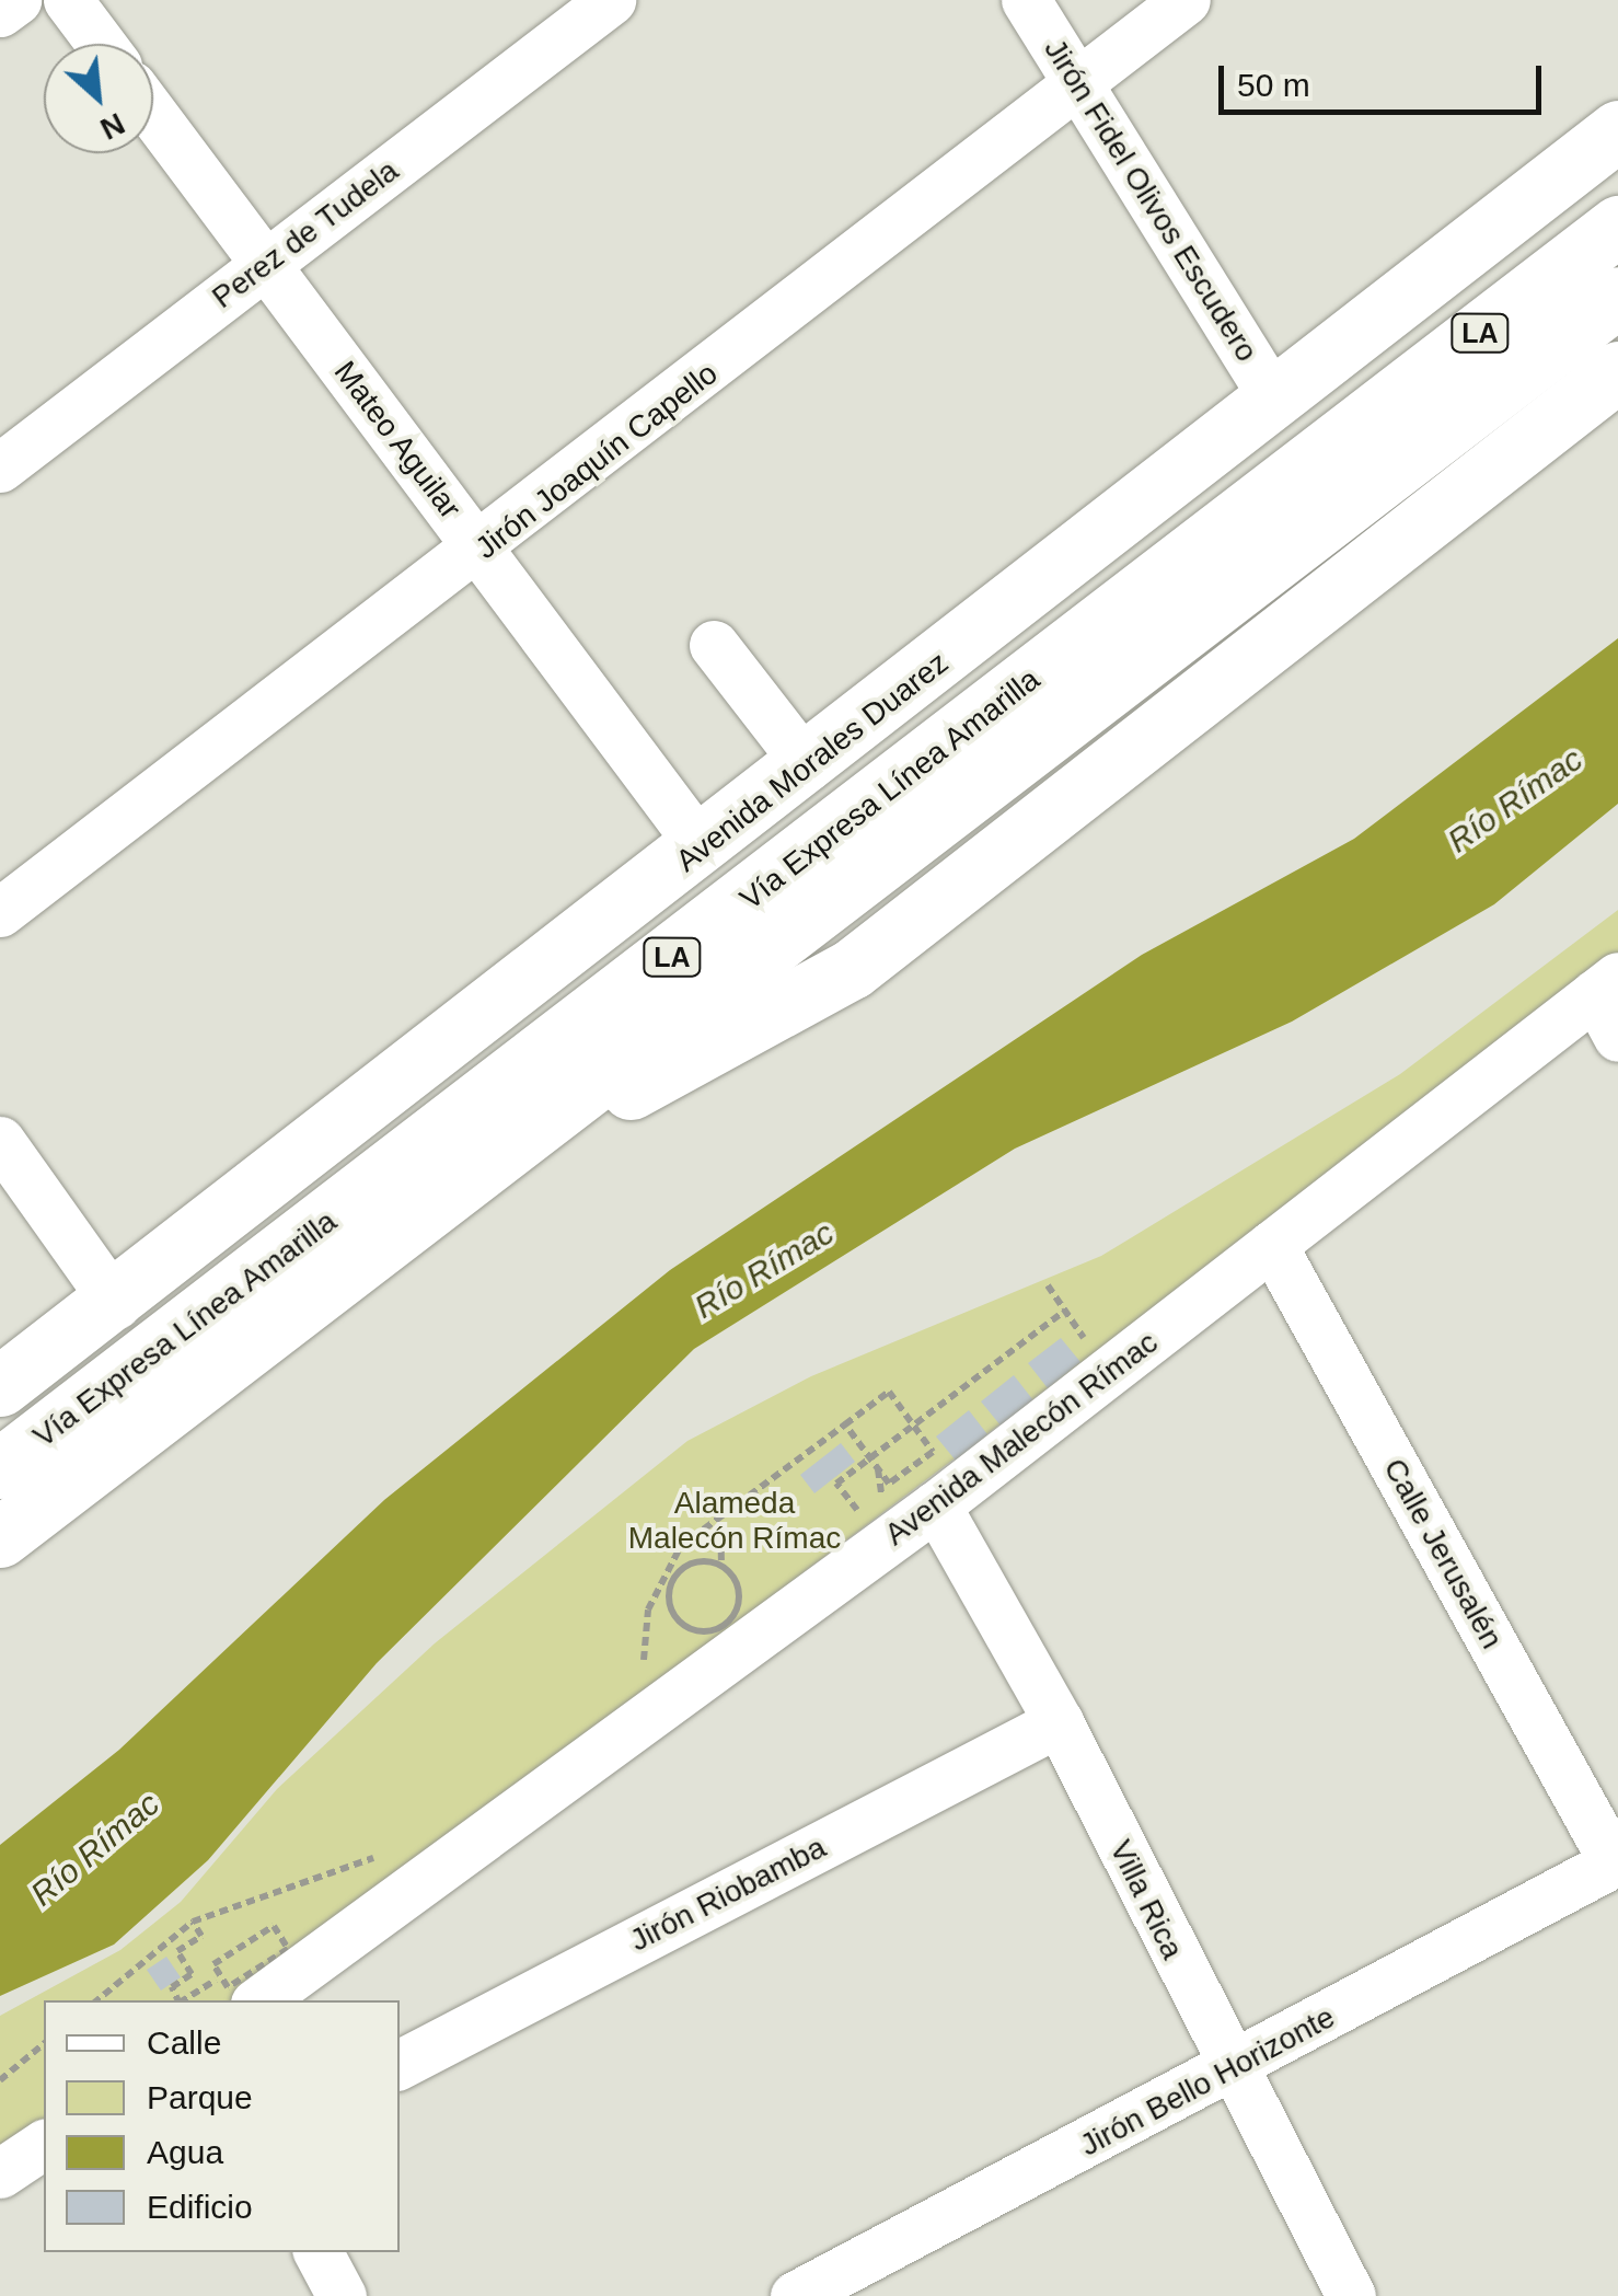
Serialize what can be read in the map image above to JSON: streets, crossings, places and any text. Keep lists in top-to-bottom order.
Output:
{
  "streets": {
    "main road": ["LA", "Avenida Morales Duarez", "Vía Expresa Línea Amarilla"],
    "street": [
      "Jirón Fidel Olivos Escudero",
      "Perez de Tudela",
      "Mateo Aguilar",
      "Jirón Joaquín Capello",
      "Avenida Malecón Rímac",
      "Calle Jerusalén",
      "Jirón Riobamba",
      "Villa Rica",
      "Jirón Bello Horizonte"
    ]
  },
  "crossings": [
    ["Jirón Fidel Olivos Escudero", "Jirón Joaquín Capello"],
    ["Jirón Fidel Olivos Escudero", "Avenida Morales Duarez"],
    ["Perez de Tudela", "Mateo Aguilar"],
    ["Mateo Aguilar", "Jirón Joaquín Capello"],
    ["Mateo Aguilar", "Avenida Morales Duarez"],
    ["Avenida Malecón Rímac", "Calle Jerusalén"],
    ["Avenida Malecón Rímac", "Villa Rica"],
    ["Calle Jerusalén", "Jirón Bello Horizonte"],
    ["Jirón Riobamba", "Villa Rica"],
    ["Villa Rica", "Jirón Bello Horizonte"]
  ],
  "water": ["Río Rímac"],
  "parks": ["Alameda Malecón Rímac"],
  "legend": [
    "Calle",
    "Parque",
    "Agua",
    "Edificio"
  ],
  "scale_bar": "50 m",
  "north": "bottom right"
}
